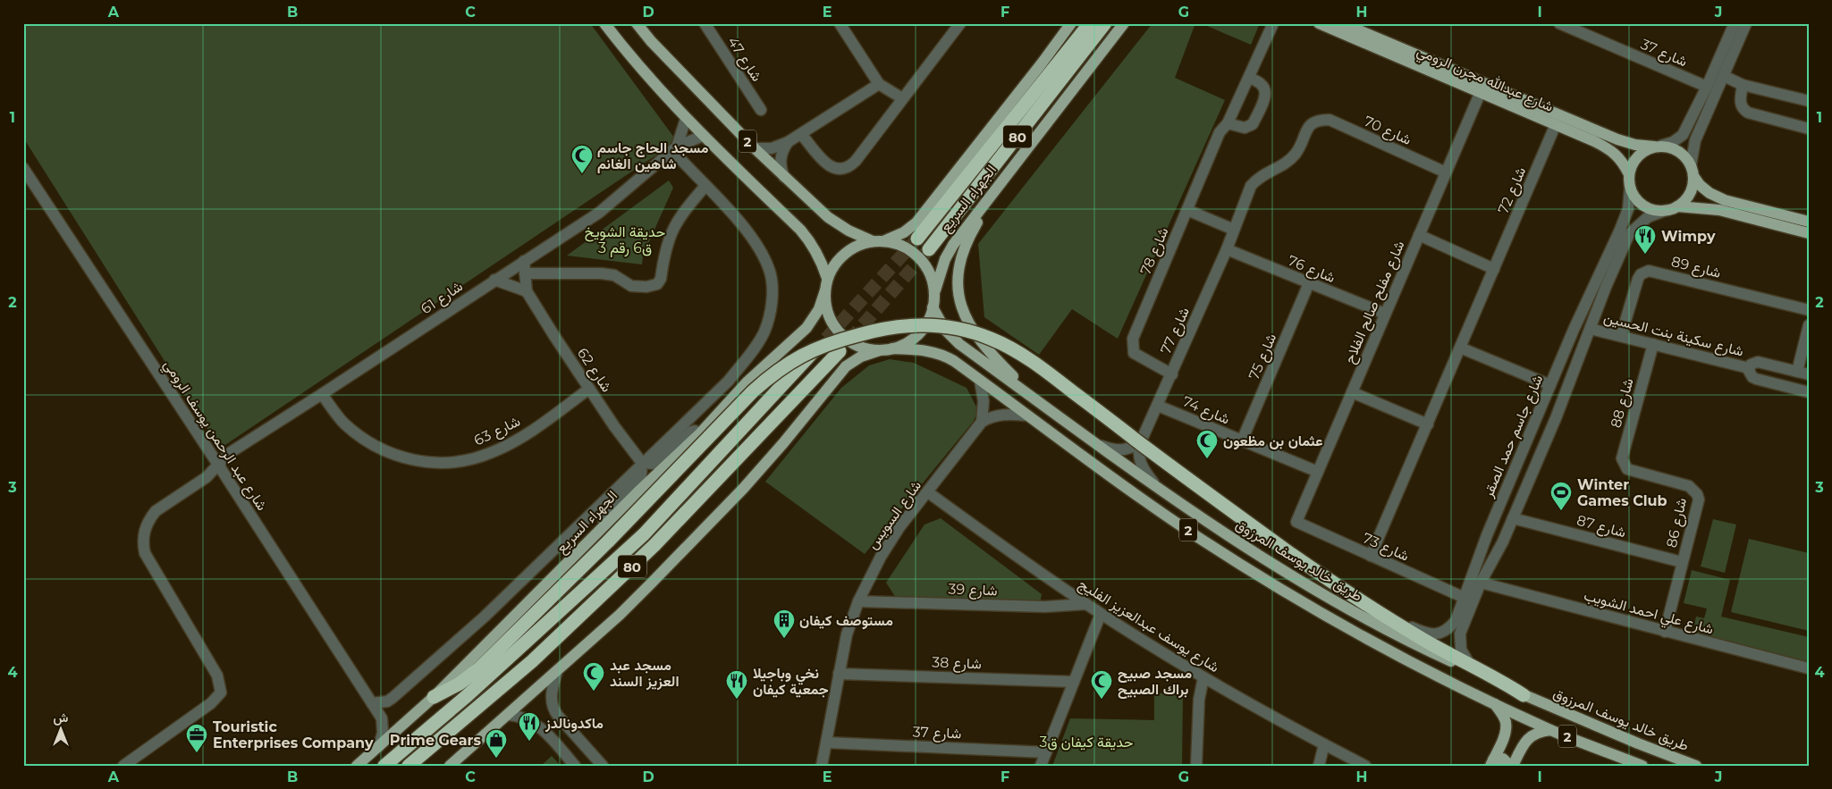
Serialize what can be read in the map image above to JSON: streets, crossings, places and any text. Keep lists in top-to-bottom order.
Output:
{
  "streets": {
    "highway": ["80", "الجهراء السريع"],
    "main road": ["شارع عبدالله مجرن الرومي", "2", "طريق خالد يوسف المرزوق"],
    "street": [
      "شارع 37",
      "شارع 47",
      "شارع 70",
      "شارع 72",
      "شارع 78",
      "شارع 89",
      "شارع 76",
      "شارع 61",
      "شارع مفلح صالح الفلاح",
      "شارع 77",
      "شارع سكينة بنت الحسين",
      "شارع 75",
      "شارع 62",
      "شارع 88",
      "شارع 74",
      "شارع 63",
      "شارع عبد الرحمن يوسف الرومي",
      "شارع جاسم حمد الصقر",
      "شارع السويس",
      "شارع 86",
      "شارع 87",
      "شارع 73",
      "39 شارع",
      "شارع علي احمد الشويب",
      "شارع يوسف عبدالعزيز الفليج",
      "شارع 38"
    ]
  },
  "crossings": [
    ["شارع 37", "شارع السويس"],
    ["شارع عبدالله مجرن الرومي", "شارع 72"],
    ["شارع عبدالله مجرن الرومي", "شارع مفلح صالح الفلاح"],
    ["شارع عبدالله مجرن الرومي", "شارع جاسم حمد الصقر"],
    ["شارع 70", "شارع مفلح صالح الفلاح"],
    ["شارع 70", "شارع 77"],
    ["2", "الجهراء السريع"],
    ["2", "شارع 61"],
    ["2", "طريق خالد يوسف المرزوق"],
    ["شارع 72", "شارع 73"],
    ["الجهراء السريع", "شارع 62"],
    ["الجهراء السريع", "شارع عبد الرحمن يوسف الرومي"],
    ["الجهراء السريع", "طريق خالد يوسف المرزوق"],
    ["شارع 78", "شارع 77"],
    ["شارع 89", "شارع سكينة بنت الحسين"],
    ["شارع 76", "شارع مفلح صالح الفلاح"],
    ["شارع 76", "شارع 77"],
    ["شارع 76", "شارع 75"],
    ["شارع 61", "شارع 62"],
    ["شارع 61", "شارع 63"],
    ["شارع 61", "شارع عبد الرحمن يوسف الرومي"],
    ["شارع مفلح صالح الفلاح", "شارع 74"],
    ["شارع مفلح صالح الفلاح", "شارع 73"],
    ["شارع 77", "شارع 74"],
    ["شارع 77", "طريق خالد يوسف المرزوق"],
    ["شارع سكينة بنت الحسين", "شارع 88"],
    ["شارع 75", "شارع 74"],
    ["شارع 62", "شارع 63"],
    ["شارع 88", "شارع 86"],
    ["شارع جاسم حمد الصقر", "شارع 73"],
    ["شارع السويس", "39 شارع"],
    ["شارع السويس", "شارع يوسف عبدالعزيز الفليج"],
    ["شارع السويس", "شارع 38"],
    ["شارع 86", "شارع 87"],
    ["شارع 86", "شارع علي احمد الشويب"],
    ["39 شارع", "شارع يوسف عبدالعزيز الفليج"]
  ],
  "parks": ["حديقة الشويخ ق6 رقم 3", "حديقة كيفان ق3"],
  "places": {
    "mosque": [
      "مسجد الحاج جاسم شاهين الغانم",
      "عثمان بن مظعون",
      "مسجد عبد العزيز السند",
      "مسجد صبيح براك الصبيح"
    ],
    "restaurant": ["Wimpy", "نخي وباجيلا جمعية كيفان", "ماكدونالدز"],
    "sports": ["Winter Games Club"],
    "building": ["مستوصف كيفان"],
    "office": ["Touristic Enterprises Company"],
    "shop": ["Prime Gears"]
  },
  "north": "top",
  "grid": {
    "columns": [
      "A",
      "B",
      "C",
      "D",
      "E",
      "F",
      "G",
      "H",
      "I",
      "J"
    ],
    "rows": [
      "1",
      "2",
      "3",
      "4"
    ]
  }
}
